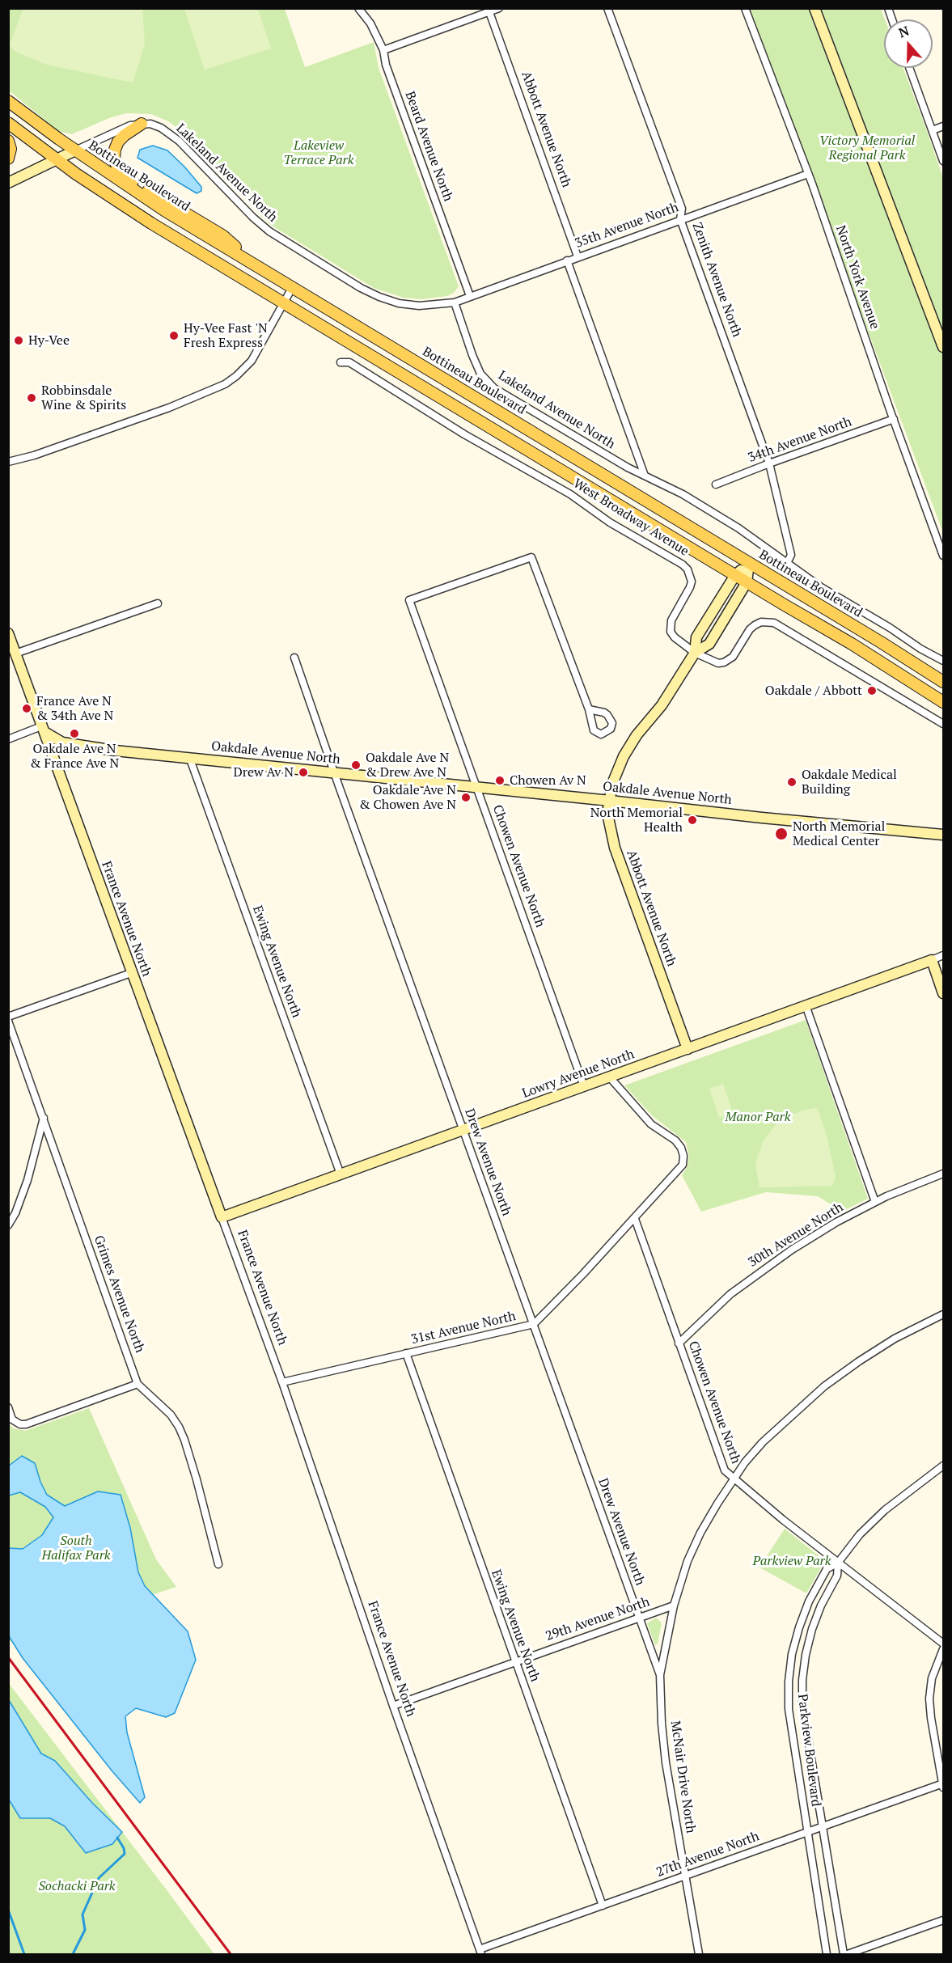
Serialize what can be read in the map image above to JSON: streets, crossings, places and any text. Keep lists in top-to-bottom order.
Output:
{
  "streets": {
    "main road": ["Bottineau Boulevard"],
    "street": [
      "Abbott Avenue North",
      "Beard Avenue North",
      "Lakeland Avenue North",
      "35th Avenue North",
      "North York Avenue",
      "Zenith Avenue North",
      "34th Avenue North",
      "West Broadway Avenue",
      "Oakdale Avenue North",
      "Chowen Avenue North",
      "France Avenue North",
      "Ewing Avenue North",
      "Lowry Avenue North",
      "Drew Avenue North",
      "30th Avenue North",
      "Grimes Avenue North",
      "31st Avenue North",
      "29th Avenue North",
      "Parkview Boulevard",
      "McNair Drive North",
      "27th Avenue North"
    ]
  },
  "crossings": [
    ["Abbott Avenue North", "Bottineau Boulevard"],
    ["Abbott Avenue North", "35th Avenue North"],
    ["Abbott Avenue North", "West Broadway Avenue"],
    ["Abbott Avenue North", "Oakdale Avenue North"],
    ["Abbott Avenue North", "Lowry Avenue North"],
    ["Beard Avenue North", "35th Avenue North"],
    ["Lakeland Avenue North", "35th Avenue North"],
    ["Lakeland Avenue North", "Zenith Avenue North"],
    ["35th Avenue North", "North York Avenue"],
    ["35th Avenue North", "Zenith Avenue North"],
    ["North York Avenue", "34th Avenue North"],
    ["Zenith Avenue North", "34th Avenue North"],
    ["Oakdale Avenue North", "Chowen Avenue North"],
    ["Oakdale Avenue North", "France Avenue North"],
    ["Oakdale Avenue North", "Ewing Avenue North"],
    ["Oakdale Avenue North", "Drew Avenue North"],
    ["Chowen Avenue North", "Lowry Avenue North"],
    ["Chowen Avenue North", "30th Avenue North"],
    ["Chowen Avenue North", "31st Avenue North"],
    ["Chowen Avenue North", "Parkview Boulevard"],
    ["Chowen Avenue North", "McNair Drive North"],
    ["France Avenue North", "Lowry Avenue North"],
    ["France Avenue North", "31st Avenue North"],
    ["France Avenue North", "29th Avenue North"],
    ["France Avenue North", "27th Avenue North"],
    ["Ewing Avenue North", "Lowry Avenue North"],
    ["Ewing Avenue North", "31st Avenue North"],
    ["Ewing Avenue North", "29th Avenue North"],
    ["Ewing Avenue North", "27th Avenue North"],
    ["Lowry Avenue North", "Drew Avenue North"],
    ["Lowry Avenue North", "31st Avenue North"],
    ["Drew Avenue North", "31st Avenue North"],
    ["Drew Avenue North", "29th Avenue North"],
    ["Drew Avenue North", "McNair Drive North"],
    ["29th Avenue North", "McNair Drive North"],
    ["Parkview Boulevard", "27th Avenue North"],
    ["McNair Drive North", "27th Avenue North"]
  ],
  "parks": [
    "Victory Memorial Regional Park",
    "Lakeview Terrace Park",
    "Manor Park",
    "South Halifax Park",
    "Parkview Park",
    "Sochacki Park"
  ],
  "places": [
    "Hy-Vee Fast 'N Fresh Express",
    "Hy-Vee",
    "Robbinsdale Wine & Spirits",
    "Oakdale / Abbott",
    "France Ave N & 34th Ave N",
    "Oakdale Ave N & France Ave N",
    "Oakdale Ave N & Drew Ave N",
    "Drew Av N",
    "Chowen Av N",
    "Oakdale Medical Building",
    "Oakdale Ave N & Chowen Ave N",
    "North Memorial Health",
    "North Memorial Medical Center"
  ],
  "north": "top"
}
